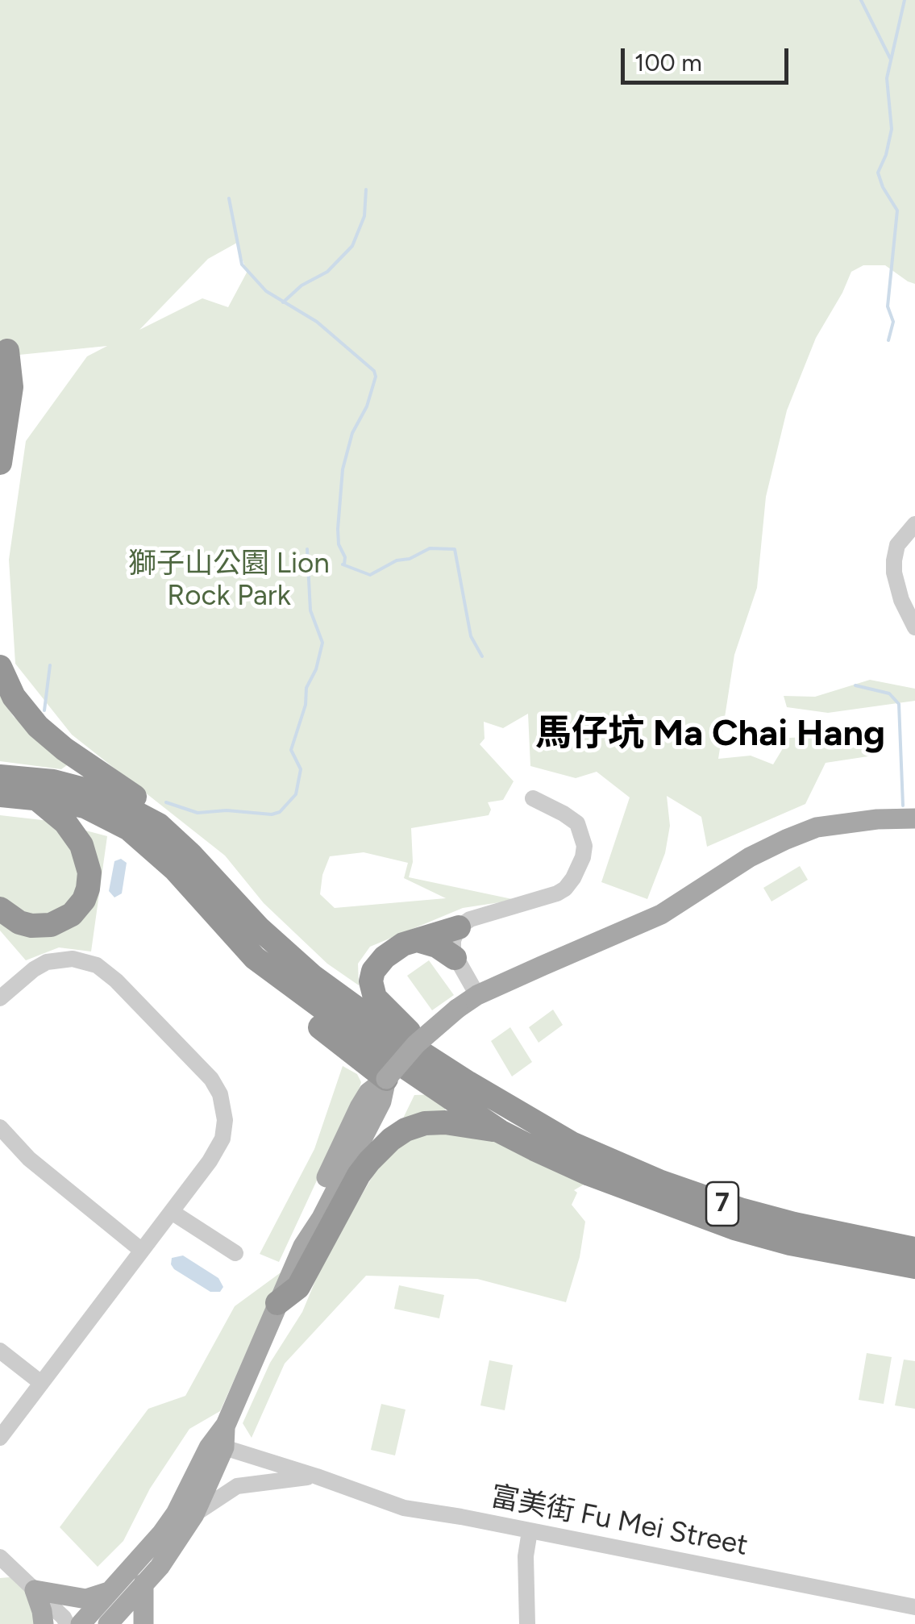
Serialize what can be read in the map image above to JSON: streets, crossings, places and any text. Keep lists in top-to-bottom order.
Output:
{
  "streets": {
    "highway": ["7"],
    "street": ["富美街 Fu Mei Street"]
  },
  "districts": ["馬仔坑 Ma Chai Hang"],
  "parks": ["獅子山公園 Lion Rock Park"],
  "scale_bar": "100 m"
}
